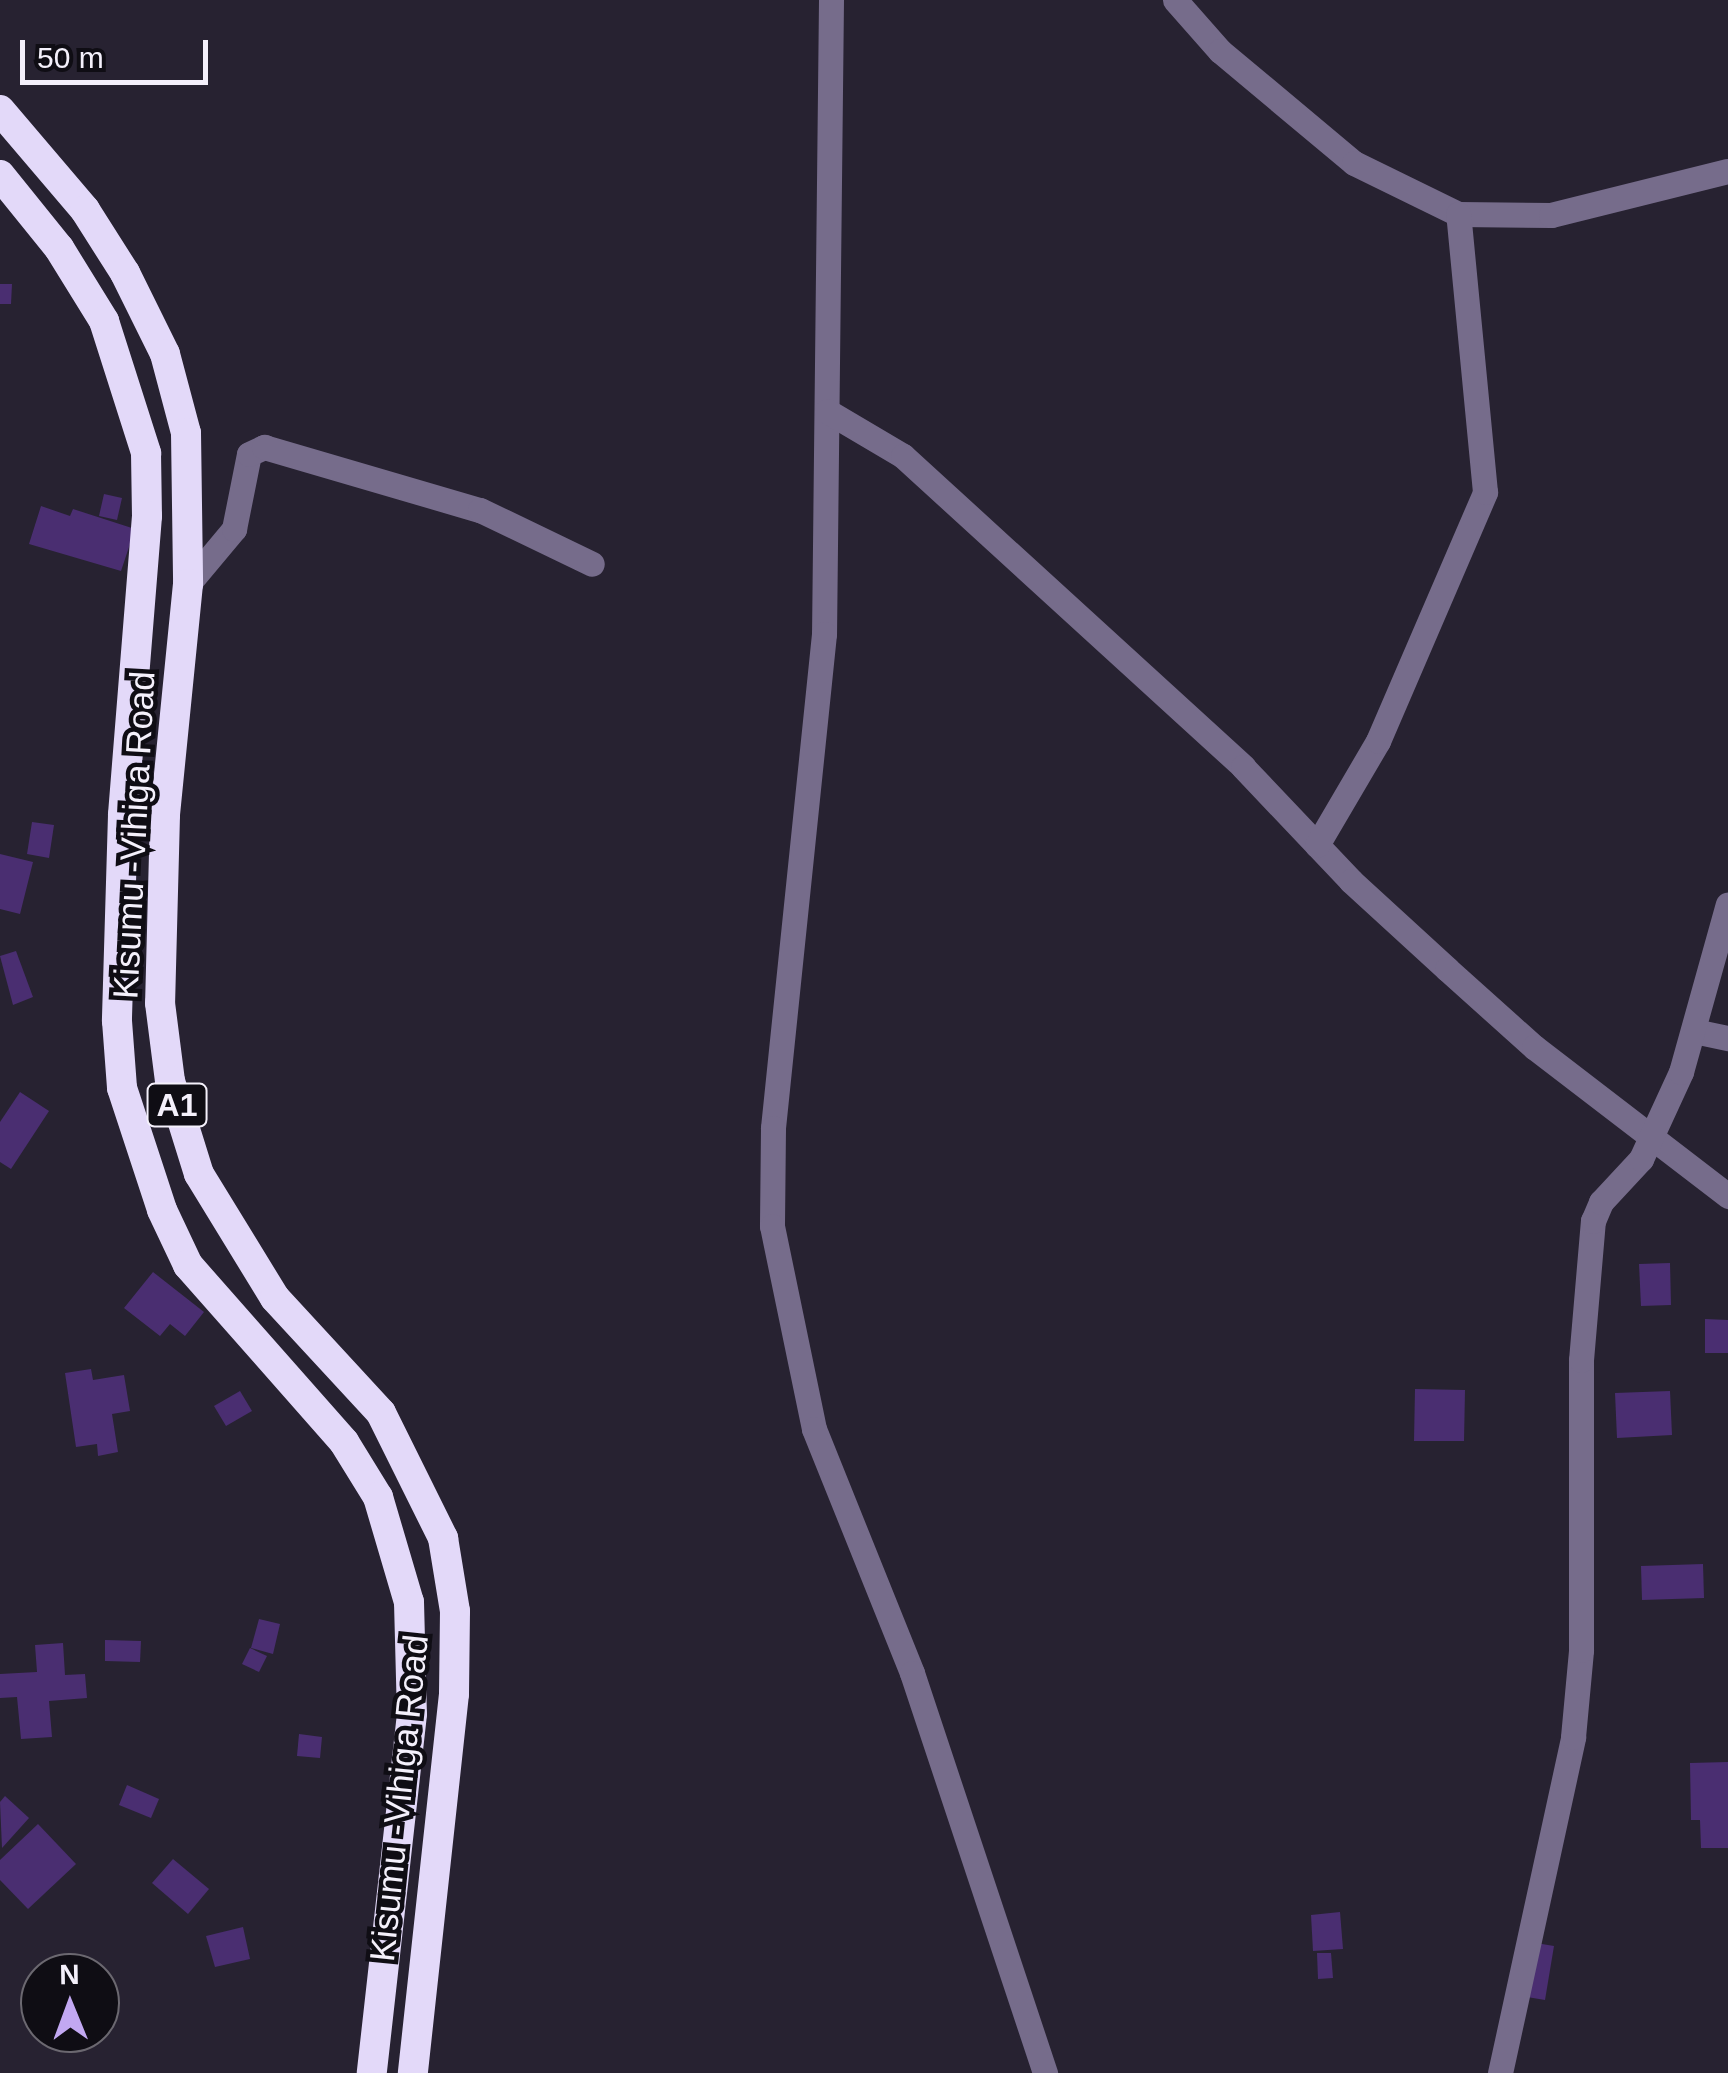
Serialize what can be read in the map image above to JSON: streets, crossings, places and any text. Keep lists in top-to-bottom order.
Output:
{
  "streets": {
    "highway": ["Kisumu -Vihiga Road", "A1"]
  },
  "scale_bar": "50 m",
  "north": "top"
}
